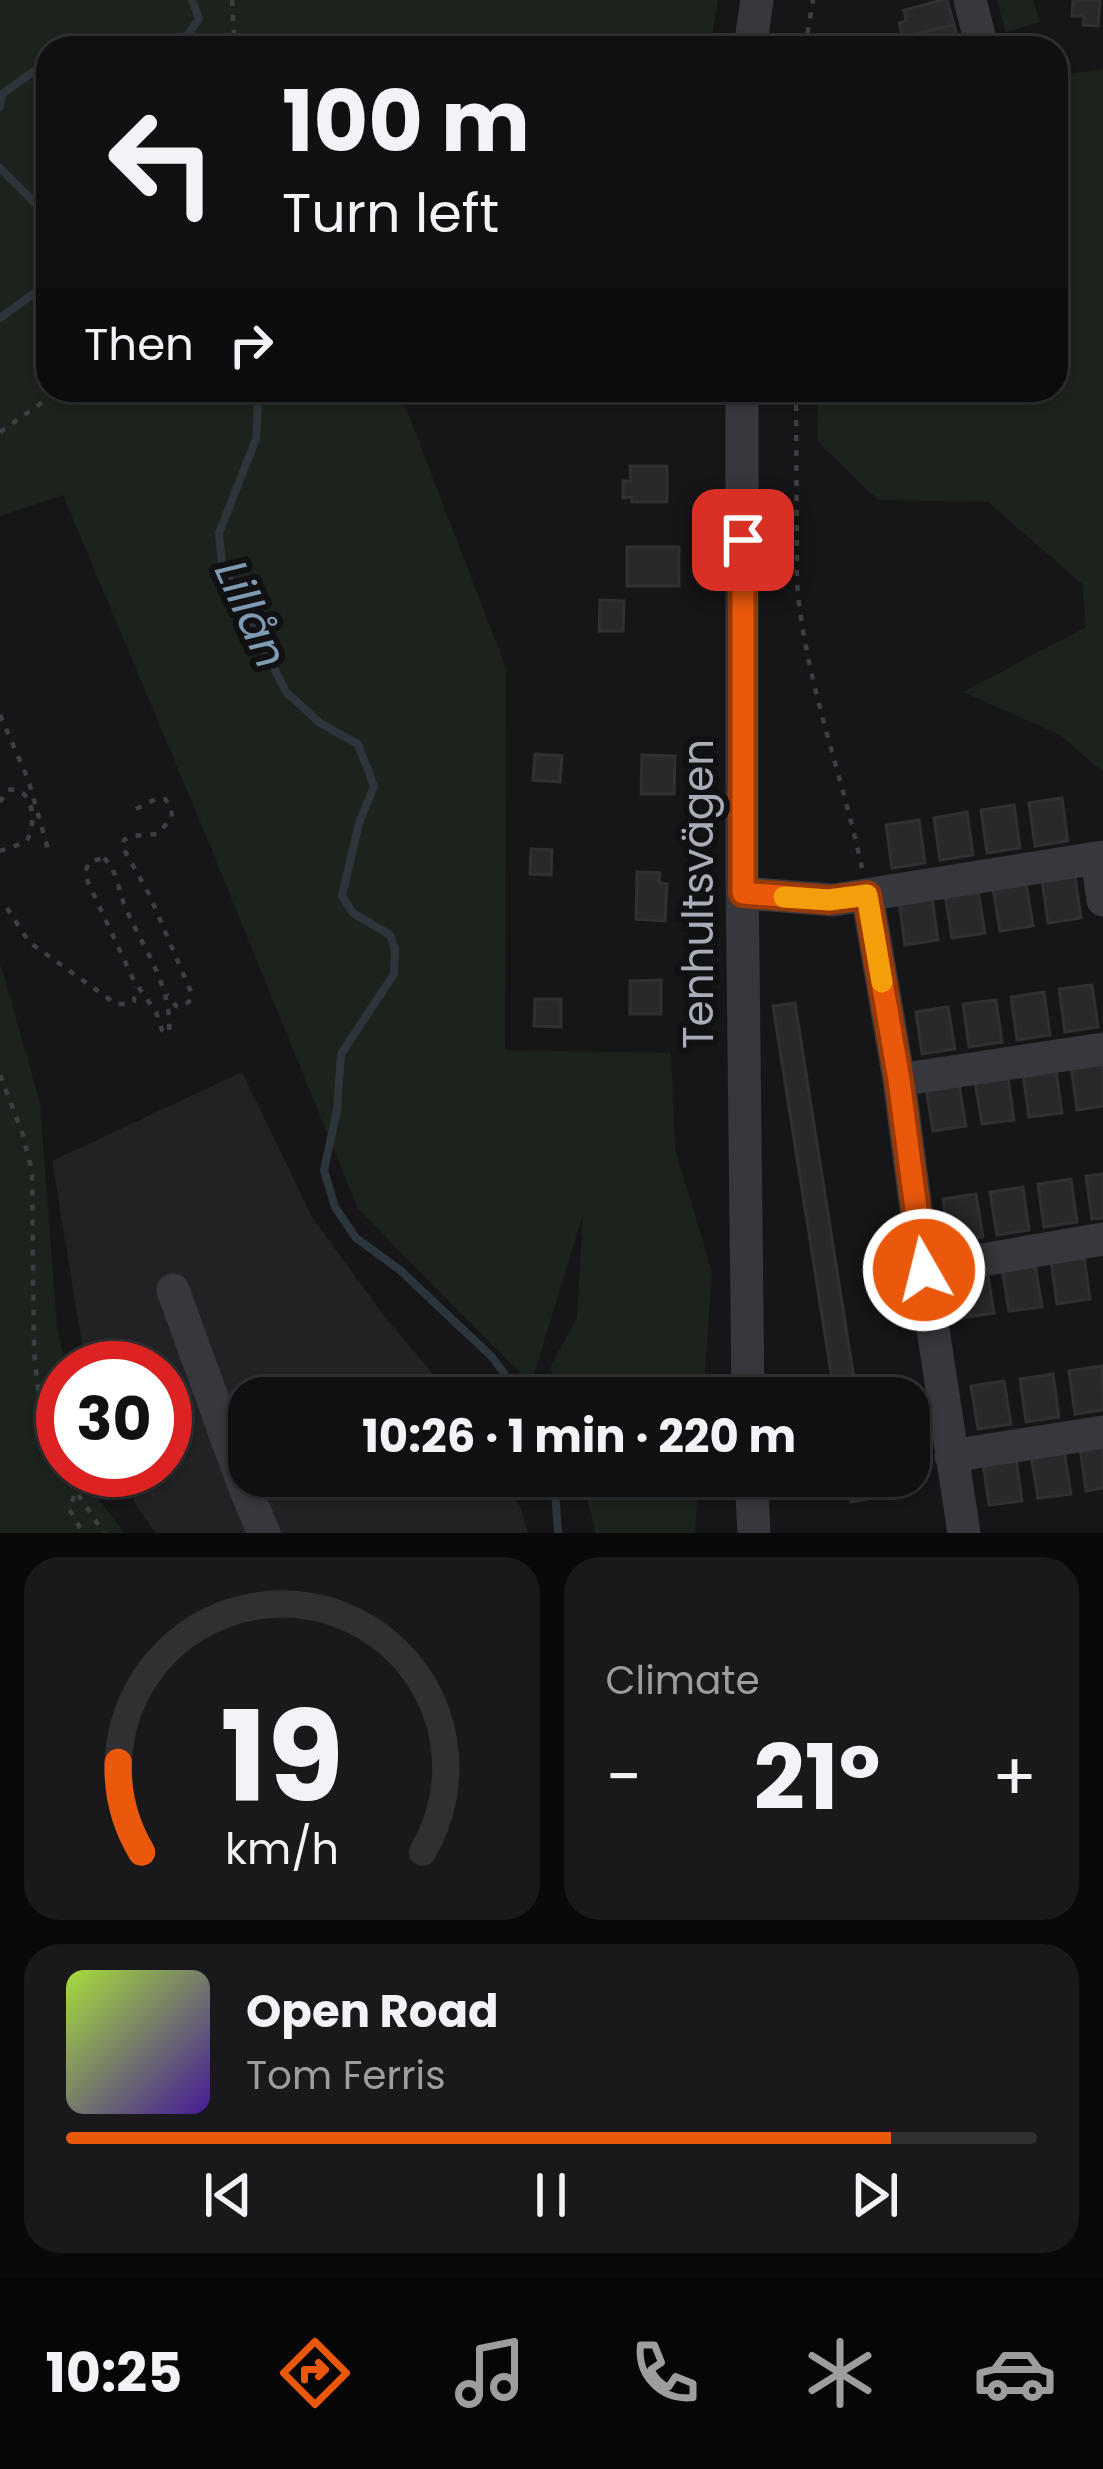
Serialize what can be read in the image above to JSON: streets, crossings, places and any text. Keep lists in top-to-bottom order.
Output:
{
  "streets": {
    "street": ["Tenhultsvägen"]
  },
  "water": ["Lillån"],
  "page": {
    "turn": ["100 m", "Turn left"],
    "then": "Then",
    "limit": "30",
    "trip": "10:26 · 1 min · 220 m",
    "tile": "Climate",
    "heat": ["−", "21°", "+"],
    "song": ["Open Road", "Tom Ferris"],
    "tabs": "10:25",
    "gauge": ["19", "km/h"]
  }
}
